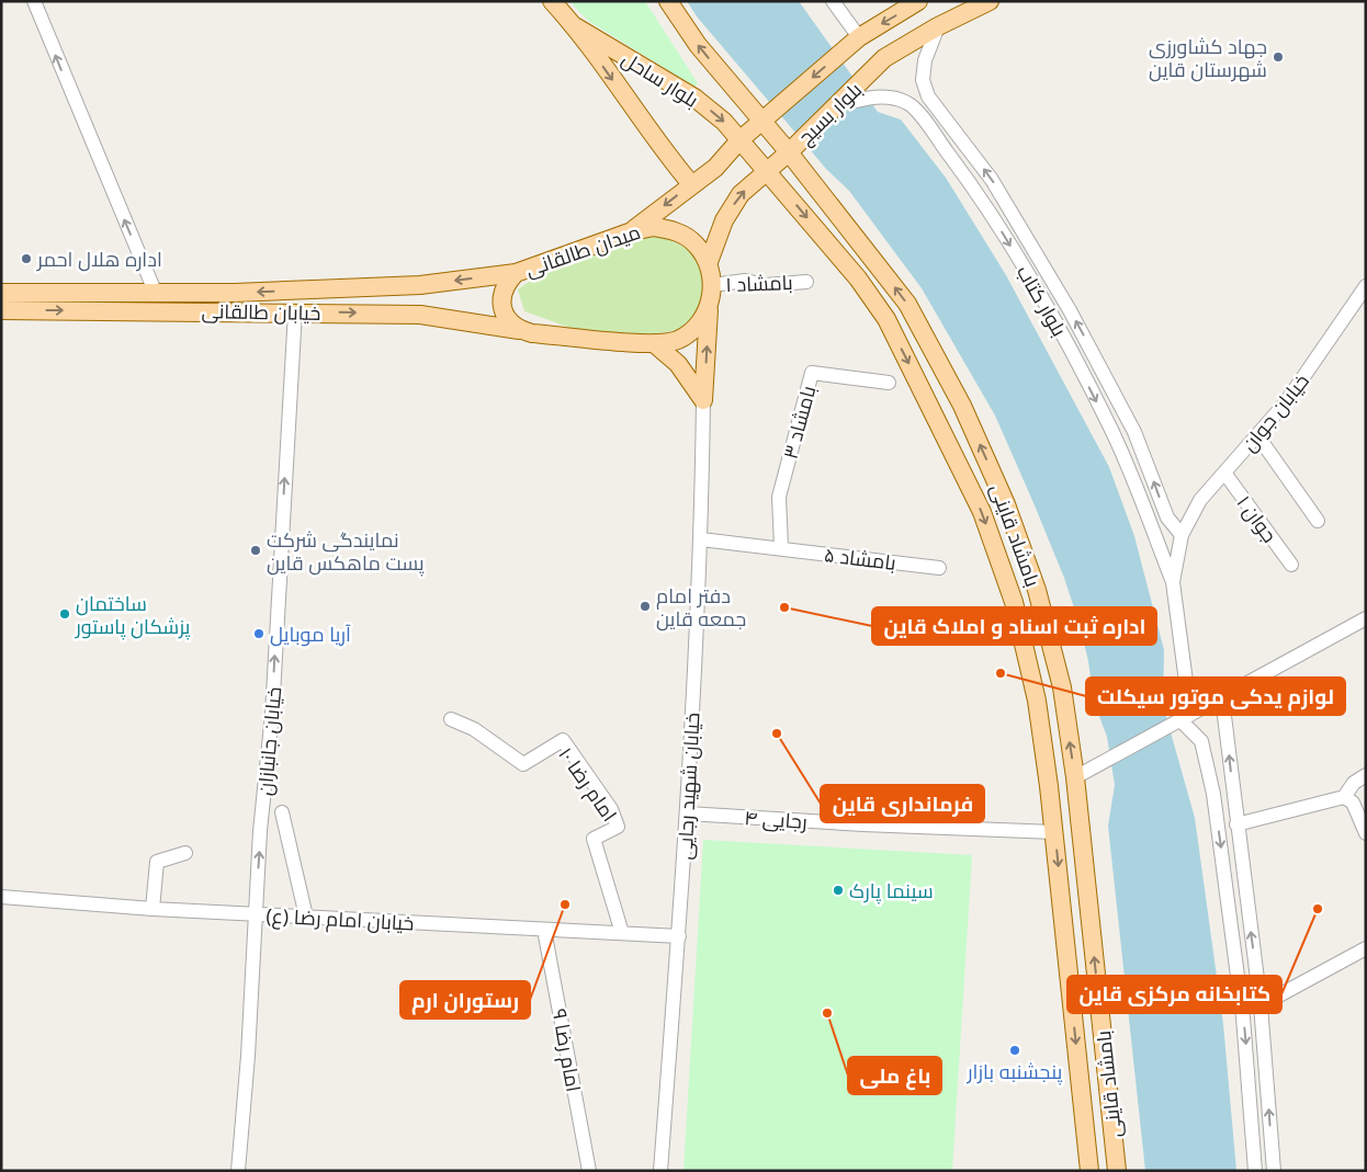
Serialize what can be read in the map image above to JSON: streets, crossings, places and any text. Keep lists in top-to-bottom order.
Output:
{
  "streets": {
    "main road": [
      "بلوار ساحل",
      "بلوار بسیج",
      "میدان طالقانی",
      "خیابان طالقانی",
      "بامشاد قاینی"
    ],
    "street": [
      "بامشاد ۱",
      "بلوار کتاب",
      "خیابان جوان",
      "بامشاد ۳",
      "جوان ۱",
      "بامشاد ۵",
      "خیابان جانبازان",
      "امام رضا ۱۰",
      "خیابان شهید رجایی",
      "رجایی ۴",
      "خیابان امام رضا (ع)",
      "امام رضا ۹"
    ]
  },
  "crossings": [
    ["بلوار ساحل", "بلوار بسیج"],
    ["بلوار ساحل", "بامشاد قاینی"],
    ["بلوار بسیج", "میدان طالقانی"],
    ["بلوار بسیج", "بلوار کتاب"],
    ["بلوار بسیج", "بامشاد قاینی"],
    ["میدان طالقانی", "بامشاد ۱"],
    ["میدان طالقانی", "خیابان طالقانی"],
    ["بلوار کتاب", "خیابان جوان"],
    ["خیابان طالقانی", "خیابان جانبازان"],
    ["خیابان جوان", "جوان ۱"],
    ["بامشاد ۳", "بامشاد ۵"],
    ["بامشاد قاینی", "رجایی ۴"],
    ["بامشاد ۵", "خیابان شهید رجایی"],
    ["خیابان جانبازان", "خیابان امام رضا (ع)"],
    ["امام رضا ۱۰", "خیابان امام رضا (ع)"],
    ["خیابان شهید رجایی", "رجایی ۴"],
    ["خیابان شهید رجایی", "خیابان امام رضا (ع)"],
    ["خیابان امام رضا (ع)", "امام رضا ۹"]
  ],
  "one_way": ["خیابان جانبازان"],
  "places": [
    "جهاد کشاورزی شهرستان قاین",
    "اداره هلال احمر",
    "نمایندگی شرکت پست ماهکس قاین",
    "دفتر امام جمعه قاین",
    "اداره ثبت اسناد و املاک قاین",
    "ساختمان پزشکان پاستور",
    "آریا موبایل",
    "لوازم یدکی موتور سیکلت",
    "فرمانداری قاین",
    "سینما پارک",
    "رستوران ارم",
    "کتابخانه مرکزی قاین",
    "باغ ملی",
    "پنجشنبه بازار"
  ]
}
